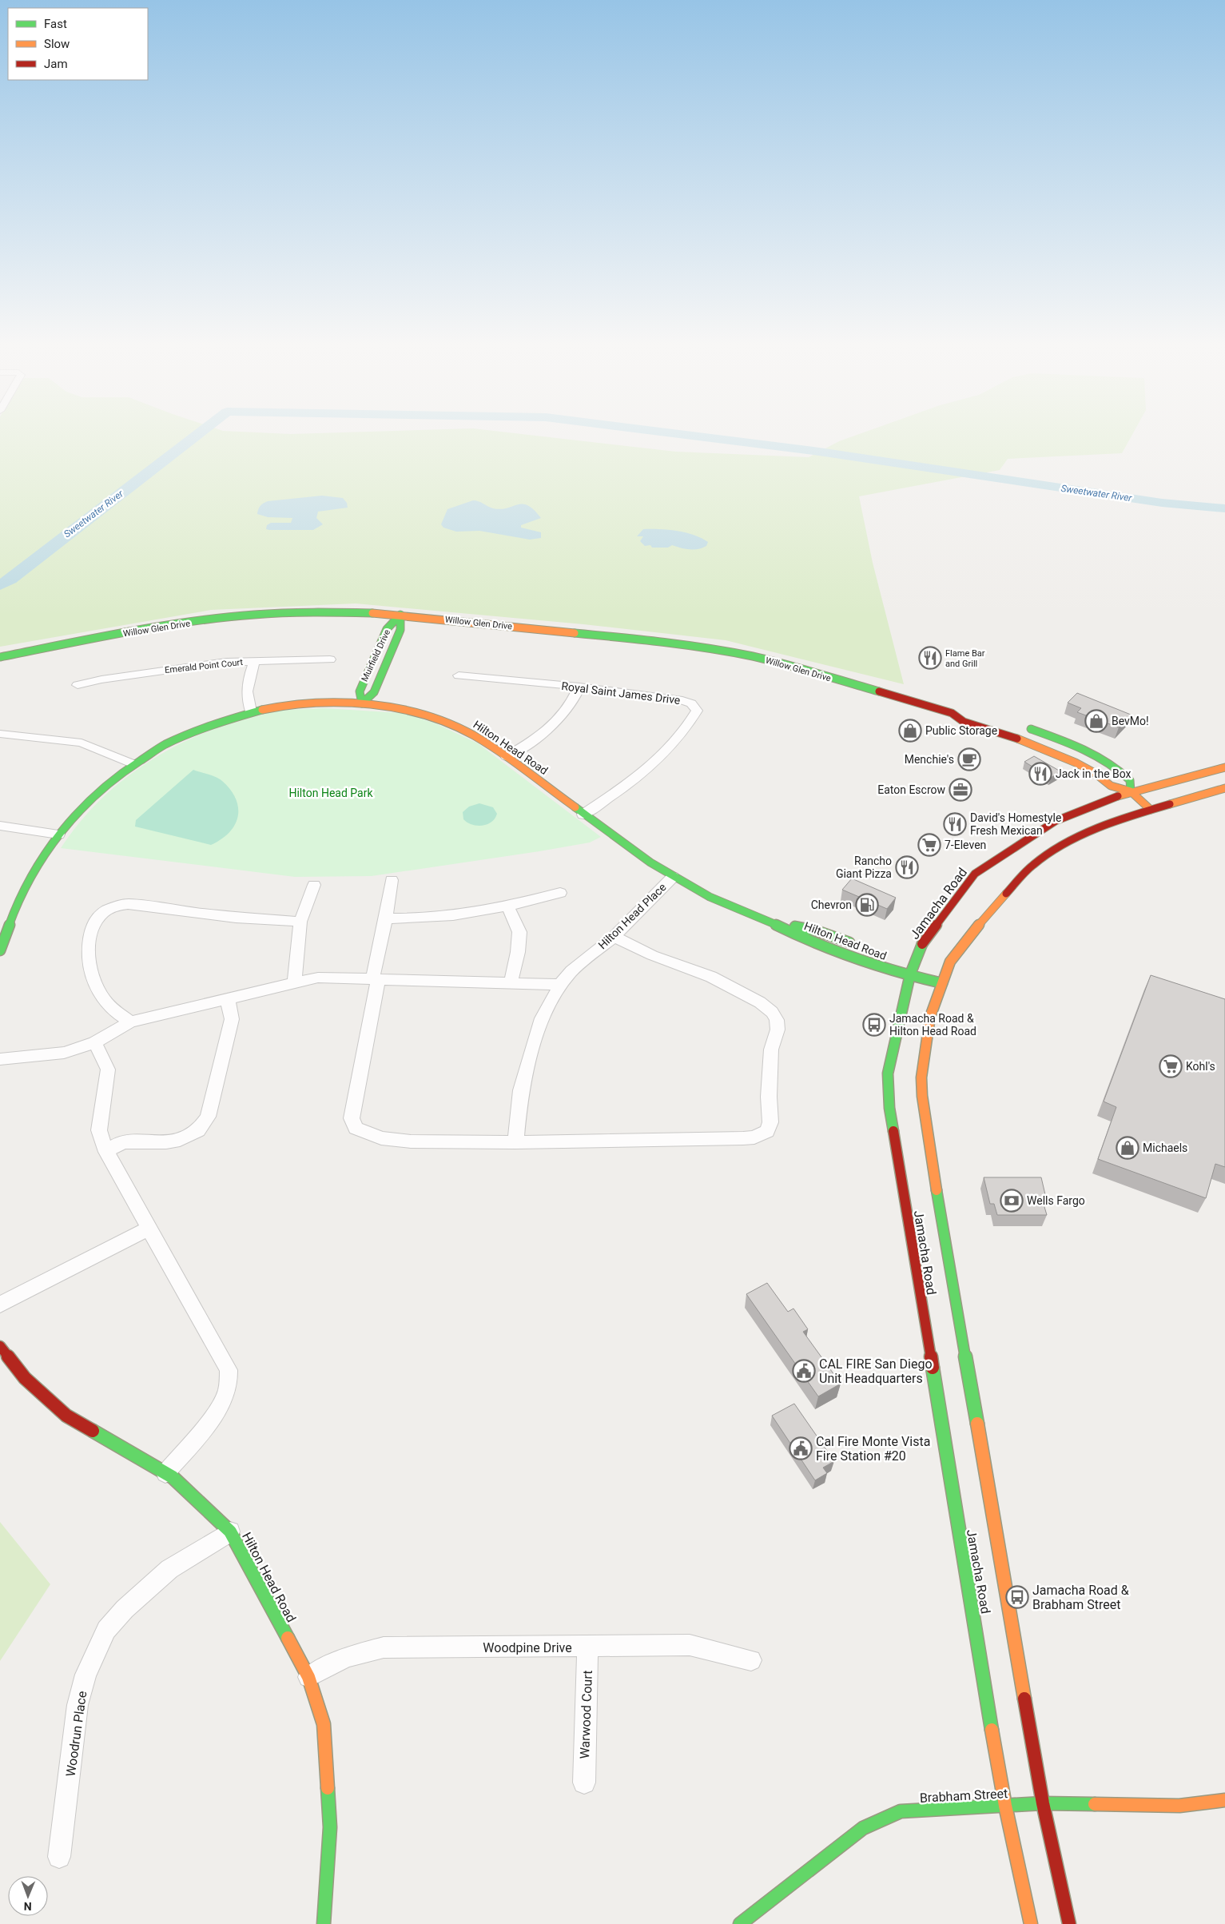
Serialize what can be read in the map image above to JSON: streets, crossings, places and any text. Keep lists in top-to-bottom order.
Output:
{
  "streets": {
    "main road": [
      "Willow Glen Drive",
      "Muirfield Drive",
      "Hilton Head Road",
      "Jamacha Road",
      "Brabham Street"
    ],
    "street": [
      "Emerald Point Court",
      "Royal Saint James Drive",
      "Hilton Head Place",
      "Woodpine Drive",
      "Warwood Court",
      "Woodrun Place"
    ]
  },
  "crossings": [
    ["Willow Glen Drive", "Muirfield Drive"],
    ["Willow Glen Drive", "Jamacha Road"],
    ["Muirfield Drive", "Hilton Head Road"],
    ["Royal Saint James Drive", "Hilton Head Road"],
    ["Hilton Head Road", "Jamacha Road"],
    ["Hilton Head Road", "Hilton Head Place"],
    ["Hilton Head Road", "Woodpine Drive"],
    ["Hilton Head Road", "Woodrun Place"],
    ["Jamacha Road", "Brabham Street"],
    ["Woodpine Drive", "Warwood Court"]
  ],
  "water": ["Sweetwater River"],
  "parks": ["Hilton Head Park"],
  "places": {
    "restaurant": [
      "Flame Bar and Grill",
      "Jack in the Box",
      "David's Homestyle Fresh Mexican",
      "Rancho Giant Pizza"
    ],
    "shop": ["BevMo!", "Public Storage", "Michaels"],
    "cafe": ["Menchie's"],
    "office": ["Eaton Escrow"],
    "supermarket": ["7-Eleven", "Kohl's"],
    "fuel station": ["Chevron"],
    "bus stop": ["Jamacha Road & Hilton Head Road", "Jamacha Road & Brabham Street"],
    "bank": ["Wells Fargo"],
    "public building": ["CAL FIRE San Diego Unit Headquarters", "Cal Fire Monte Vista Fire Station #20"]
  },
  "legend": ["Fast", "Slow", "Jam"],
  "north": "bottom"
}
